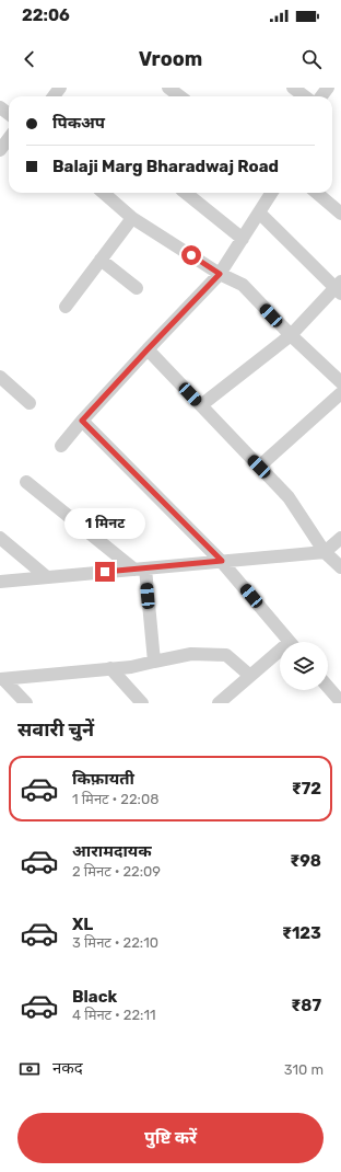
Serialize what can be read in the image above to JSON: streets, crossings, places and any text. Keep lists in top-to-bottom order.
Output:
{
  "page": {
    "status": "22:06",
    "header": "Vroom",
    "banner": ["पिकअप", "Balaji Marg Bharadwaj Road"],
    "bubble": "1 मिनट",
    "heading": "सवारी चुनें",
    "list": [
      {
        "name": "किफ़ायती",
        "note": "1 मिनट · 22:08",
        "value": "₹72"
      },
      {
        "name": "आरामदायक",
        "note": "2 मिनट · 22:09",
        "value": "₹98"
      },
      {
        "name": "XL",
        "note": "3 मिनट · 22:10",
        "value": "₹123"
      },
      {
        "name": "Black",
        "note": "4 मिनट · 22:11",
        "value": "₹87"
      }
    ],
    "pay": ["नकद", "310 m"],
    "buttons": "पुष्टि करें"
  }
}
